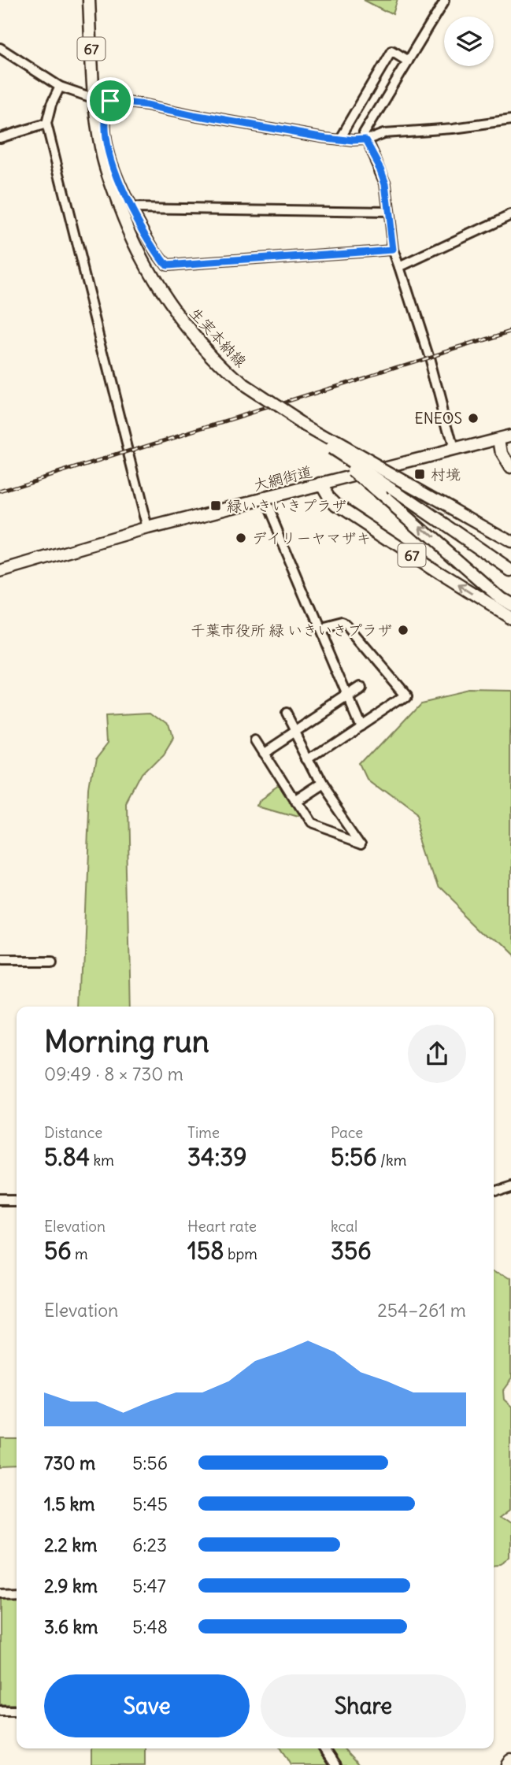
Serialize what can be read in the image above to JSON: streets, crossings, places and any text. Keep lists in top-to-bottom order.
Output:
{
  "streets": {
    "main road": ["67", "生実本納線", "大網街道"]
  },
  "crossings": [
    ["67", "生実本納線"],
    ["67", "大網街道"]
  ],
  "places": {
    "other": ["ENEOS", "デイリーヤマザキ", "千葉市役所 緑 いきいきプラザ"],
    "transit": ["村境", "緑いきいきプラザ"]
  },
  "page": {
    "heading": ["Morning run", "09:49 · 8 × 730 m"],
    "stats": [
      ["Distance", "5.84 km"],
      ["Time", "34:39"],
      ["Pace", "5:56 /km"],
      ["Elevation", "56 m"],
      ["Heart rate", "158 bpm"],
      ["kcal", "356"]
    ],
    "chart": ["Elevation", "254–261 m"],
    "list": [
      {
        "name": "730 m",
        "note": "5:56"
      },
      {
        "name": "1.5 km",
        "note": "5:45"
      },
      {
        "name": "2.2 km",
        "note": "6:23"
      },
      {
        "name": "2.9 km",
        "note": "5:47"
      },
      {
        "name": "3.6 km",
        "note": "5:48"
      }
    ],
    "buttons": ["Save", "Share"]
  }
}
